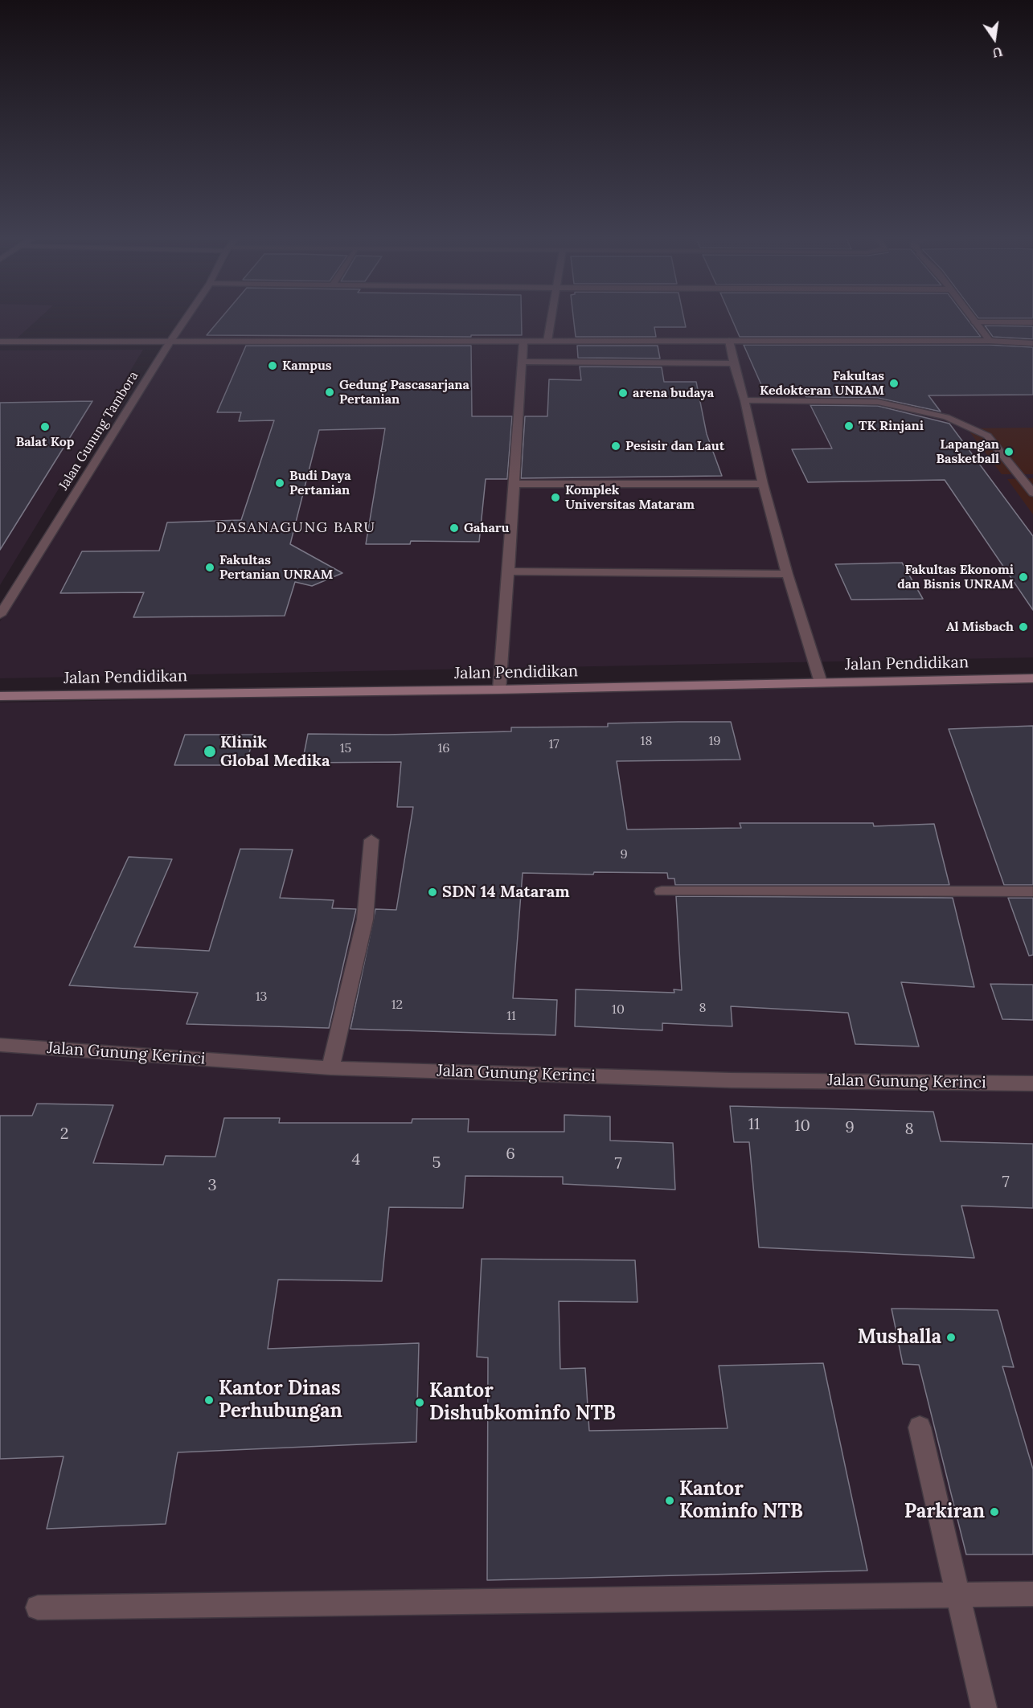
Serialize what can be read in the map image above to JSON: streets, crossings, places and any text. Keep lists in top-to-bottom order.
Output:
{
  "streets": {
    "main road": ["Jalan Pendidikan"],
    "street": ["Jalan Gunung Tambora", "Jalan Gunung Kerinci"]
  },
  "districts": ["DASANAGUNG BARU"],
  "places": [
    "Kampus",
    "Fakultas Kedokteran UNRAM",
    "Gedung Pascasarjana Pertanian",
    "arena budaya",
    "TK Rinjani",
    "Balat Kop",
    "Pesisir dan Laut",
    "Lapangan Basketball",
    "Budi Daya Pertanian",
    "Komplek Universitas Mataram",
    "Gaharu",
    "Fakultas Pertanian UNRAM",
    "Fakultas Ekonomi dan Bisnis UNRAM",
    "Al Misbach",
    "Klinik Global Medika",
    "SDN 14 Mataram",
    "Mushalla",
    "Kantor Dinas Perhubungan",
    "Kantor Dishubkominfo NTB",
    "Kantor Kominfo NTB",
    "Parkiran"
  ],
  "house_numbers": [
    "18",
    "19",
    "17",
    "15",
    "16",
    "9",
    "13",
    "12",
    "8",
    "10",
    "11",
    "11",
    "10",
    "9",
    "8",
    "2",
    "6",
    "4",
    "5",
    "7",
    "7",
    "3"
  ],
  "north": "bottom"
}
